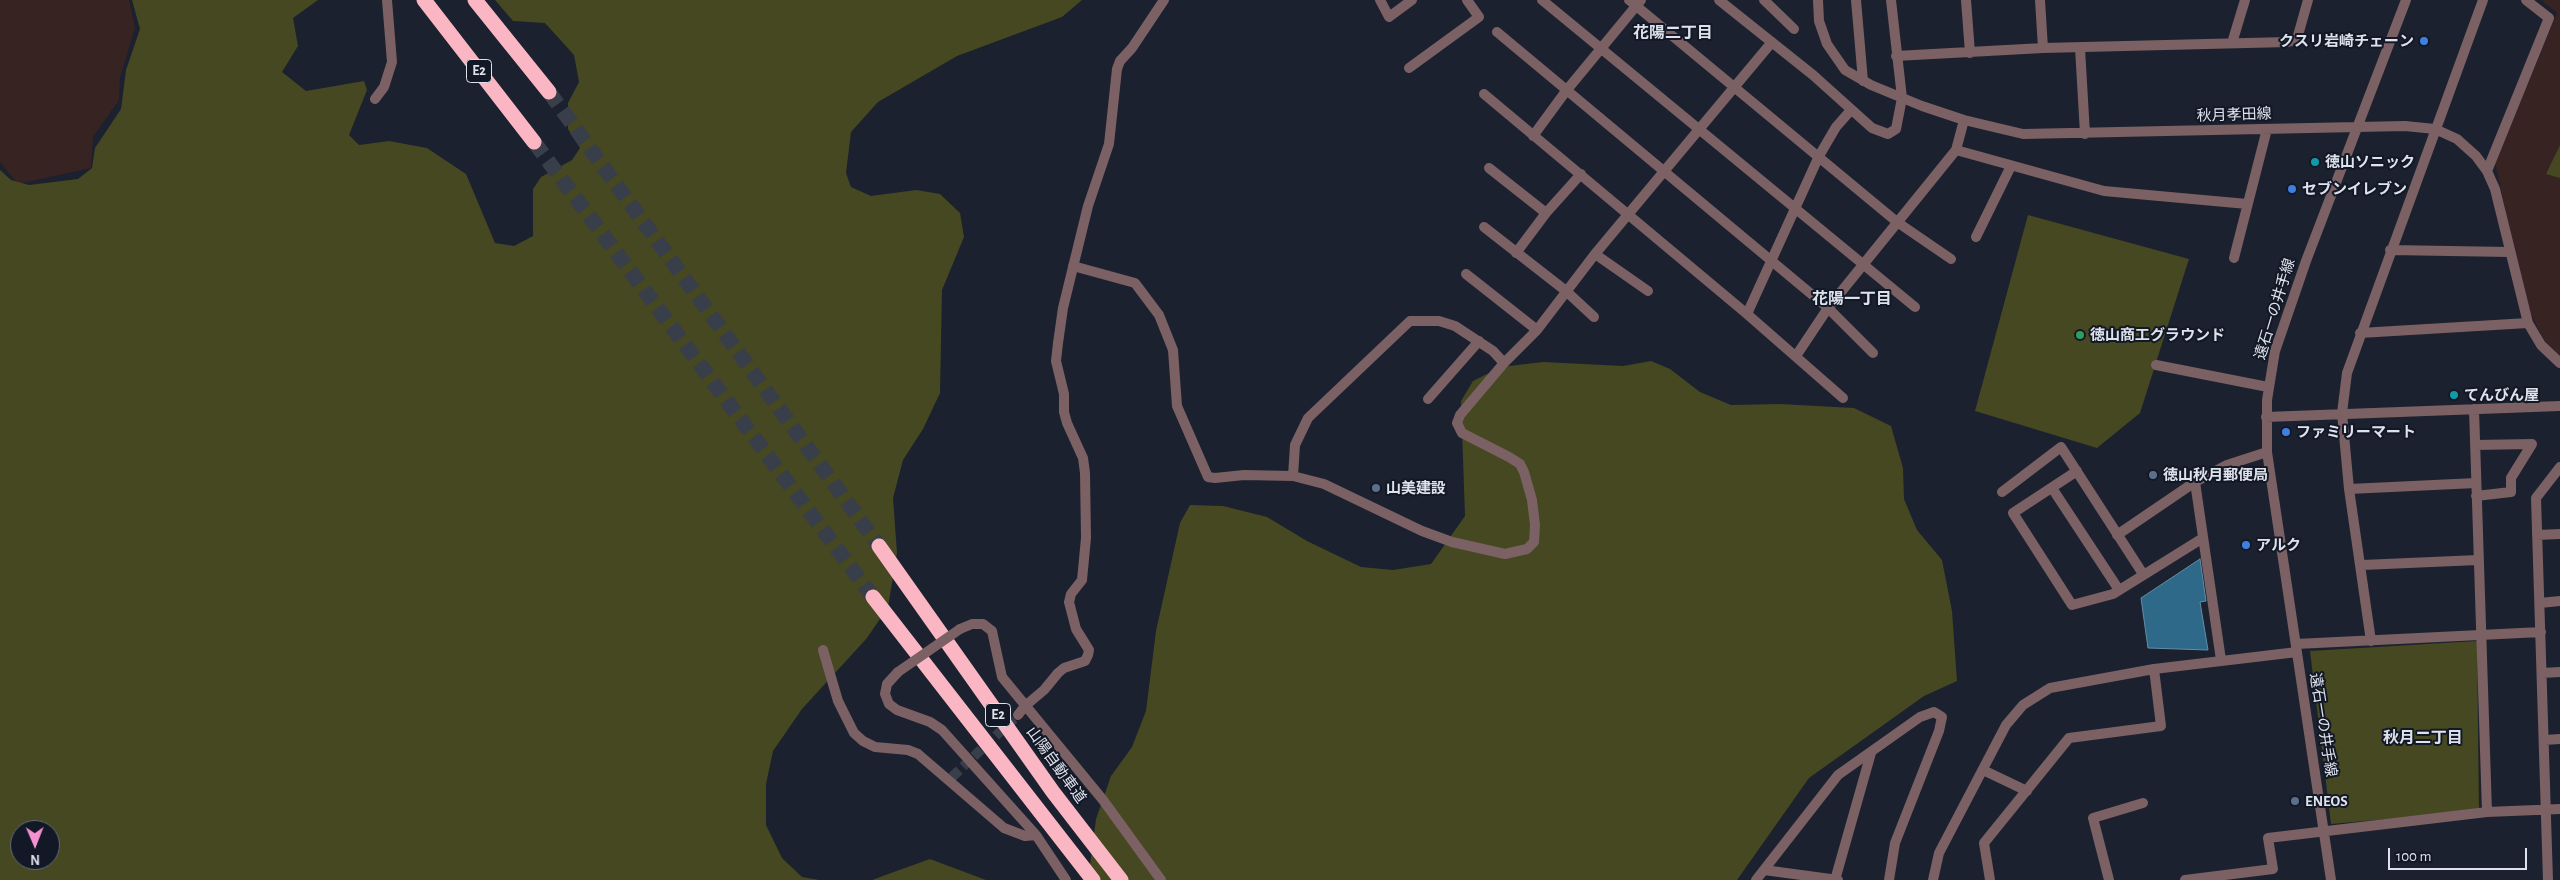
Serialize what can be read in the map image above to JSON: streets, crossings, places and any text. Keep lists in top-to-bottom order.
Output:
{
  "streets": {
    "highway": ["E2", "山陽自動車道"],
    "street": ["秋月孝田線", "遠石一の井手線"]
  },
  "crossings": [
    ["秋月孝田線", "遠石一の井手線"]
  ],
  "districts": ["花陽二丁目", "花陽一丁目", "秋月二丁目"],
  "places": [
    "クスリ岩崎チェーン",
    "徳山ソニック",
    "セブンイレブン",
    "徳山商工グラウンド",
    "てんびん屋",
    "ファミリーマート",
    "徳山秋月郵便局",
    "山美建設",
    "アルク",
    "ENEOS"
  ],
  "scale_bar": "100 m",
  "north": "bottom"
}
